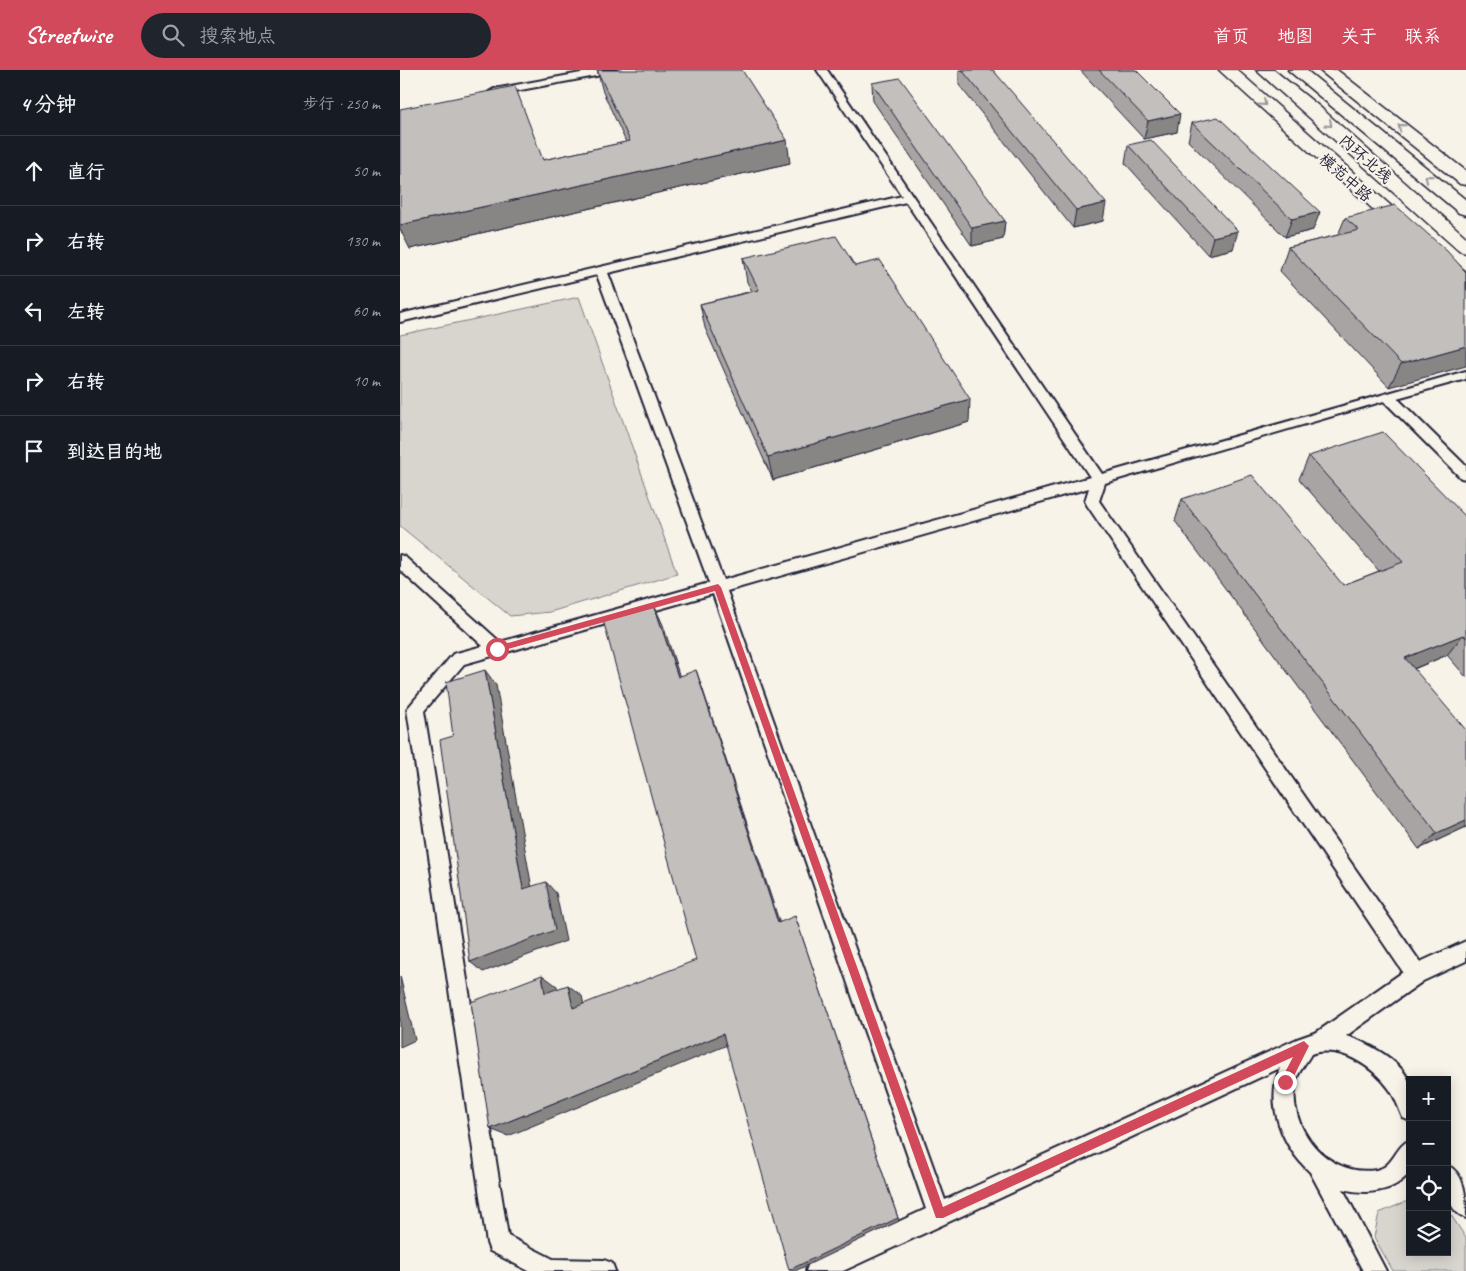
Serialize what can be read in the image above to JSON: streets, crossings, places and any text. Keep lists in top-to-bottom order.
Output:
{
  "streets": {
    "main road": ["内环北线", "模范中路"]
  },
  "page": {
    "header": "Streetwise",
    "search": "搜索地点",
    "nav": [
      "首页",
      "地图",
      "关于",
      "联系"
    ],
    "heading": ["4 分钟", "步行 · 250 m"],
    "list": [
      ["直行", "50 m"],
      ["右转", "130 m"],
      ["左转", "60 m"],
      ["右转", "10 m"],
      "到达目的地"
    ],
    "map_buttons": ["+", "−"]
  }
}
